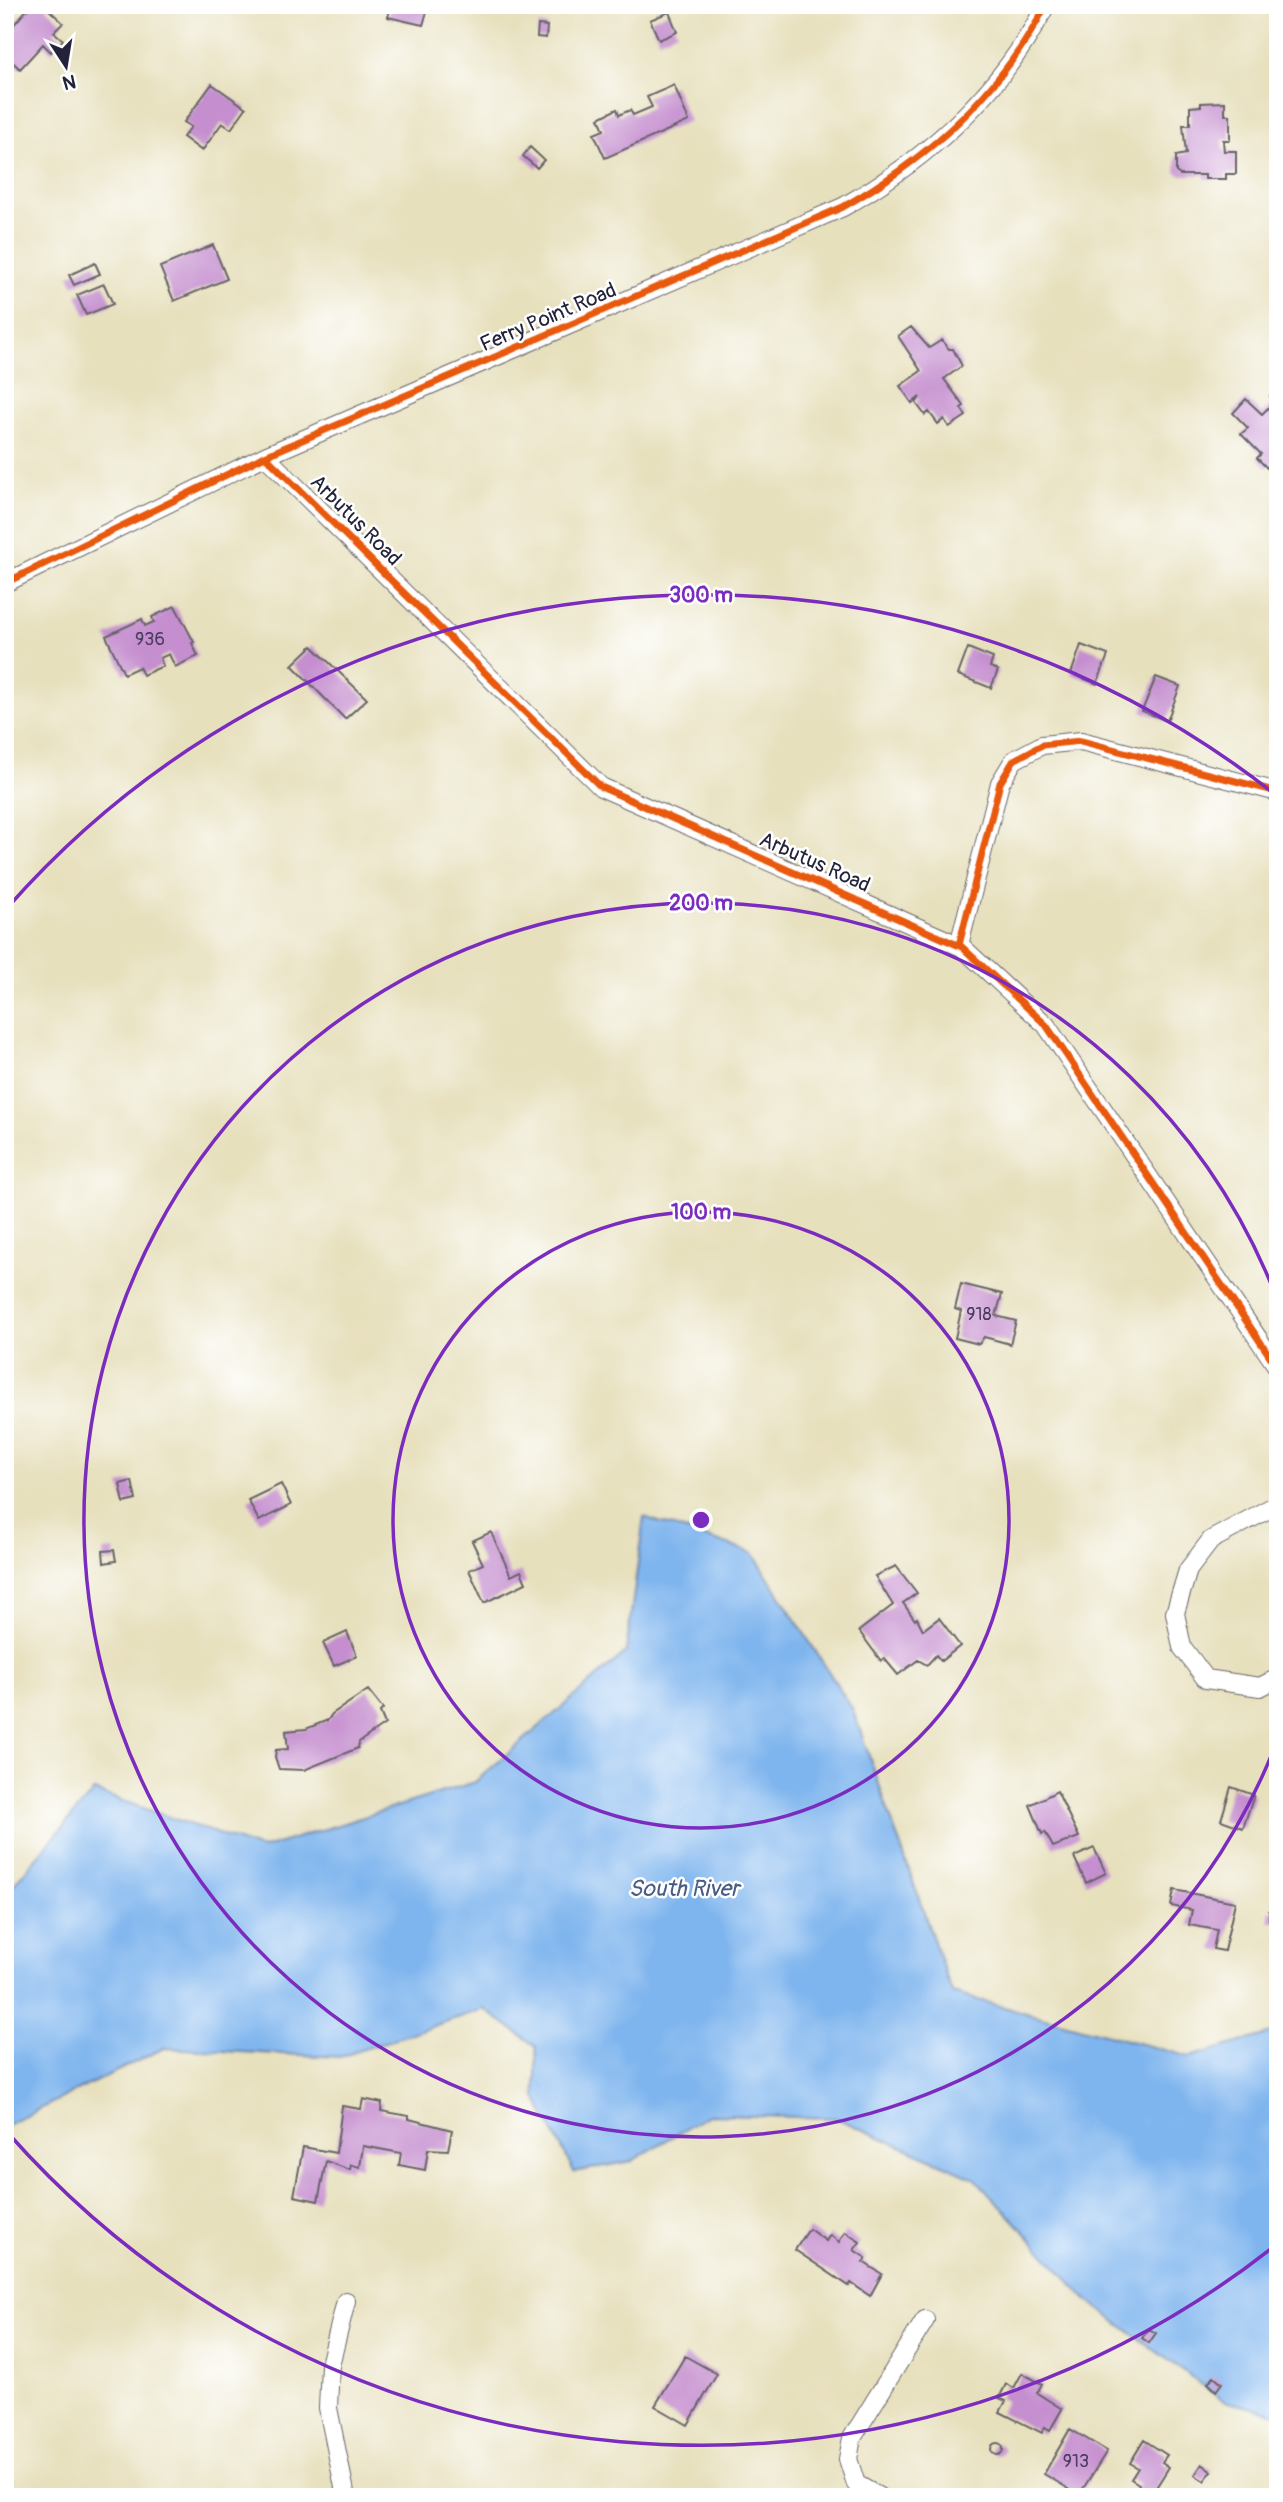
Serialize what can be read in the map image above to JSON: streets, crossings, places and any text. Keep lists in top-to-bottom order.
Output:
{
  "streets": {
    "street": ["Ferry Point Road", "Arbutus Road"]
  },
  "crossings": [
    ["Ferry Point Road", "Arbutus Road"]
  ],
  "water": ["South River"],
  "house_numbers": ["936", "918", "913"],
  "north": "bottom",
  "rings": ["300 m", "200 m", "100 m"]
}
